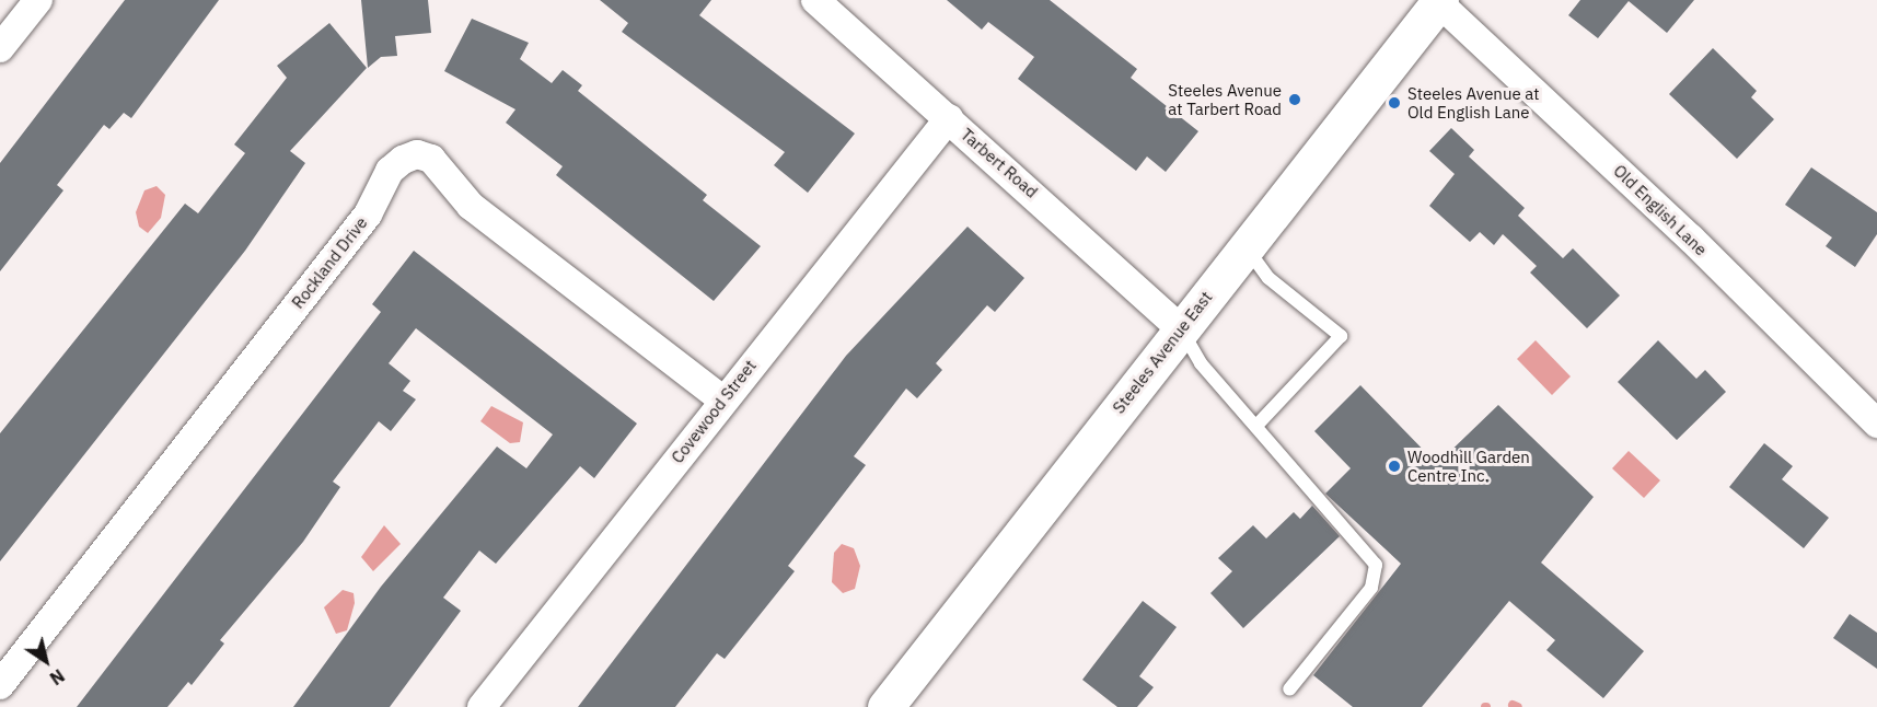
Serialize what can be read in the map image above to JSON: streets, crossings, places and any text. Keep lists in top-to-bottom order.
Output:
{
  "streets": {
    "main road": ["Steeles Avenue East"],
    "street": [
      "Tarbert Road",
      "Old English Lane",
      "Rockland Drive",
      "Covewood Street"
    ]
  },
  "crossings": [
    ["Tarbert Road", "Steeles Avenue East"],
    ["Tarbert Road", "Covewood Street"],
    ["Old English Lane", "Steeles Avenue East"],
    ["Rockland Drive", "Covewood Street"]
  ],
  "places": ["Steeles Avenue at Tarbert Road", "Steeles Avenue at Old English Lane", "Woodhill Garden Centre Inc."],
  "north": "bottom right"
}
